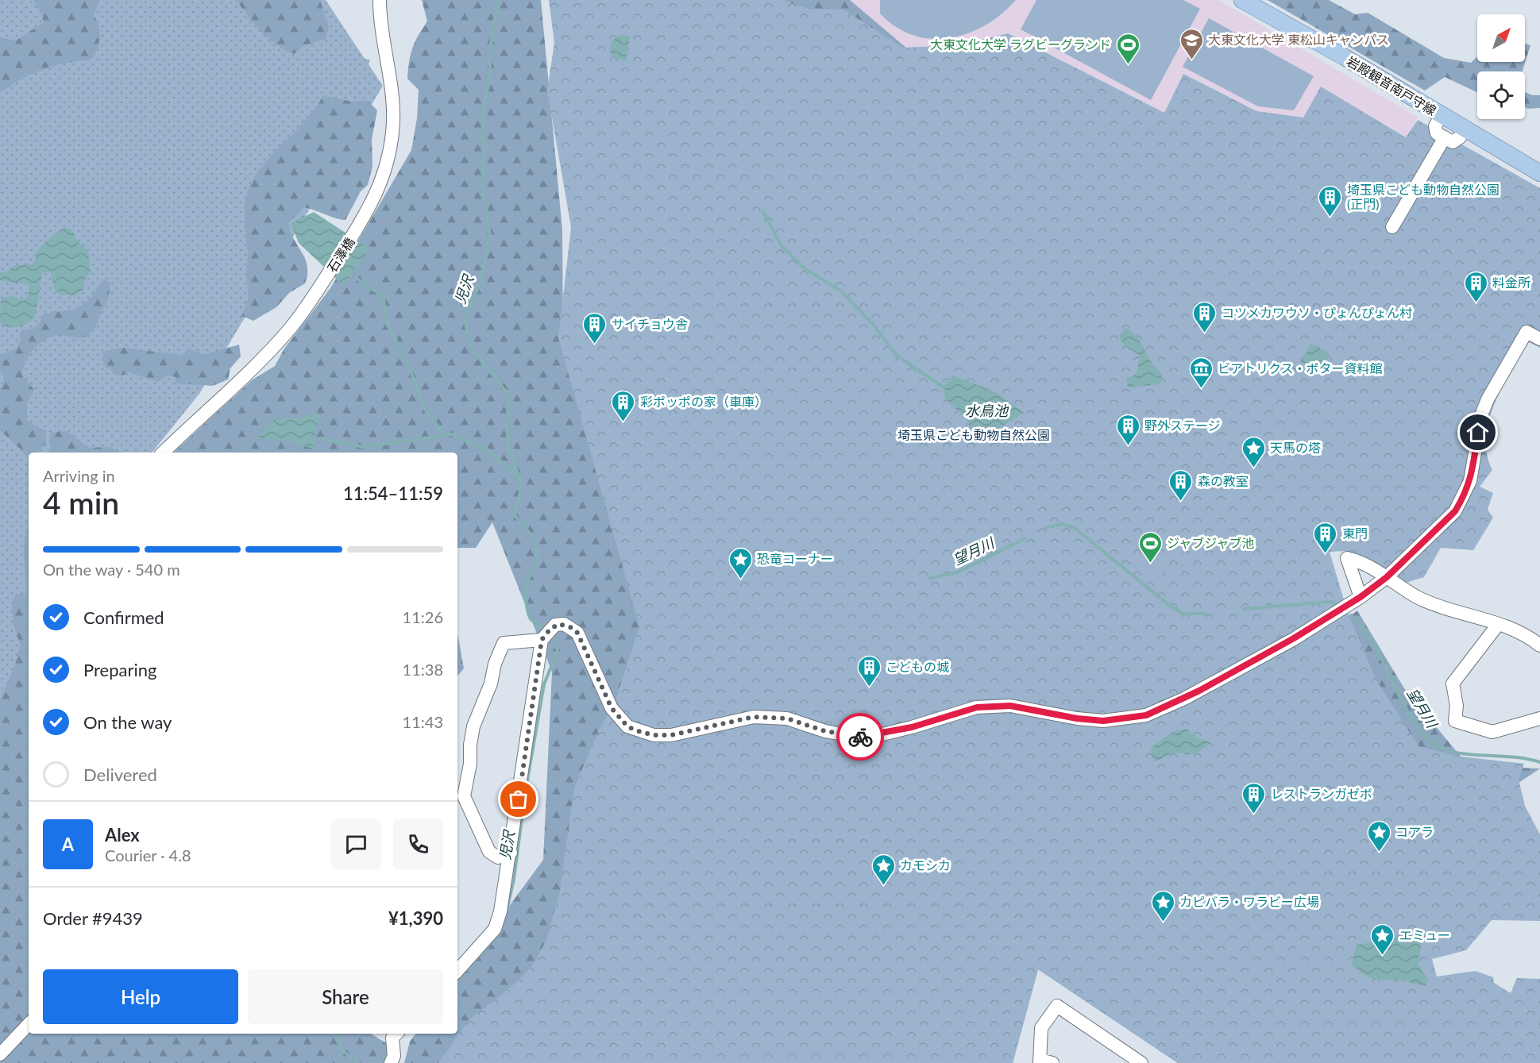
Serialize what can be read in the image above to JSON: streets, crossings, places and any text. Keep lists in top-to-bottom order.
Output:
{
  "streets": {
    "main road": ["岩殿観音南戸守線"],
    "street": ["石澤橋"]
  },
  "water": ["児沢", "水鳥池", "望月川"],
  "parks": ["埼玉県こども動物自然公園"],
  "places": {
    "school or university": ["大東文化大学 東松山キャンパス"],
    "sports": ["大東文化大学 ラグビーグランド", "ジャブジャブ池"],
    "building": [
      "埼玉県こども動物自然公園 (正門)",
      "料金所",
      "コツメカワウソ・ぴょんぴょん村",
      "サイチョウ舎",
      "彩ポッポの家（車庫）",
      "野外ステージ",
      "森の教室",
      "東門",
      "こどもの城",
      "レストランガゼボ"
    ],
    "museum": ["ビアトリクス・ポター資料館"],
    "place": [
      "天馬の塔",
      "恐竜コーナー",
      "コアラ",
      "カモシカ",
      "カピバラ・ワラビー広場",
      "エミュー"
    ]
  },
  "north": "top right",
  "page": {
    "heading": ["4 min", "Arriving in", "11:54–11:59"],
    "panel": [
      "Alex",
      "Courier · 4.8",
      "Order #9439",
      "¥1,390"
    ],
    "bar": "On the way · 540 m",
    "list": [
      ["Confirmed", "11:26"],
      ["Preparing", "11:38"],
      ["On the way", "11:43"],
      "Delivered"
    ],
    "round": "A",
    "buttons": ["Help", "Share"]
  }
}
